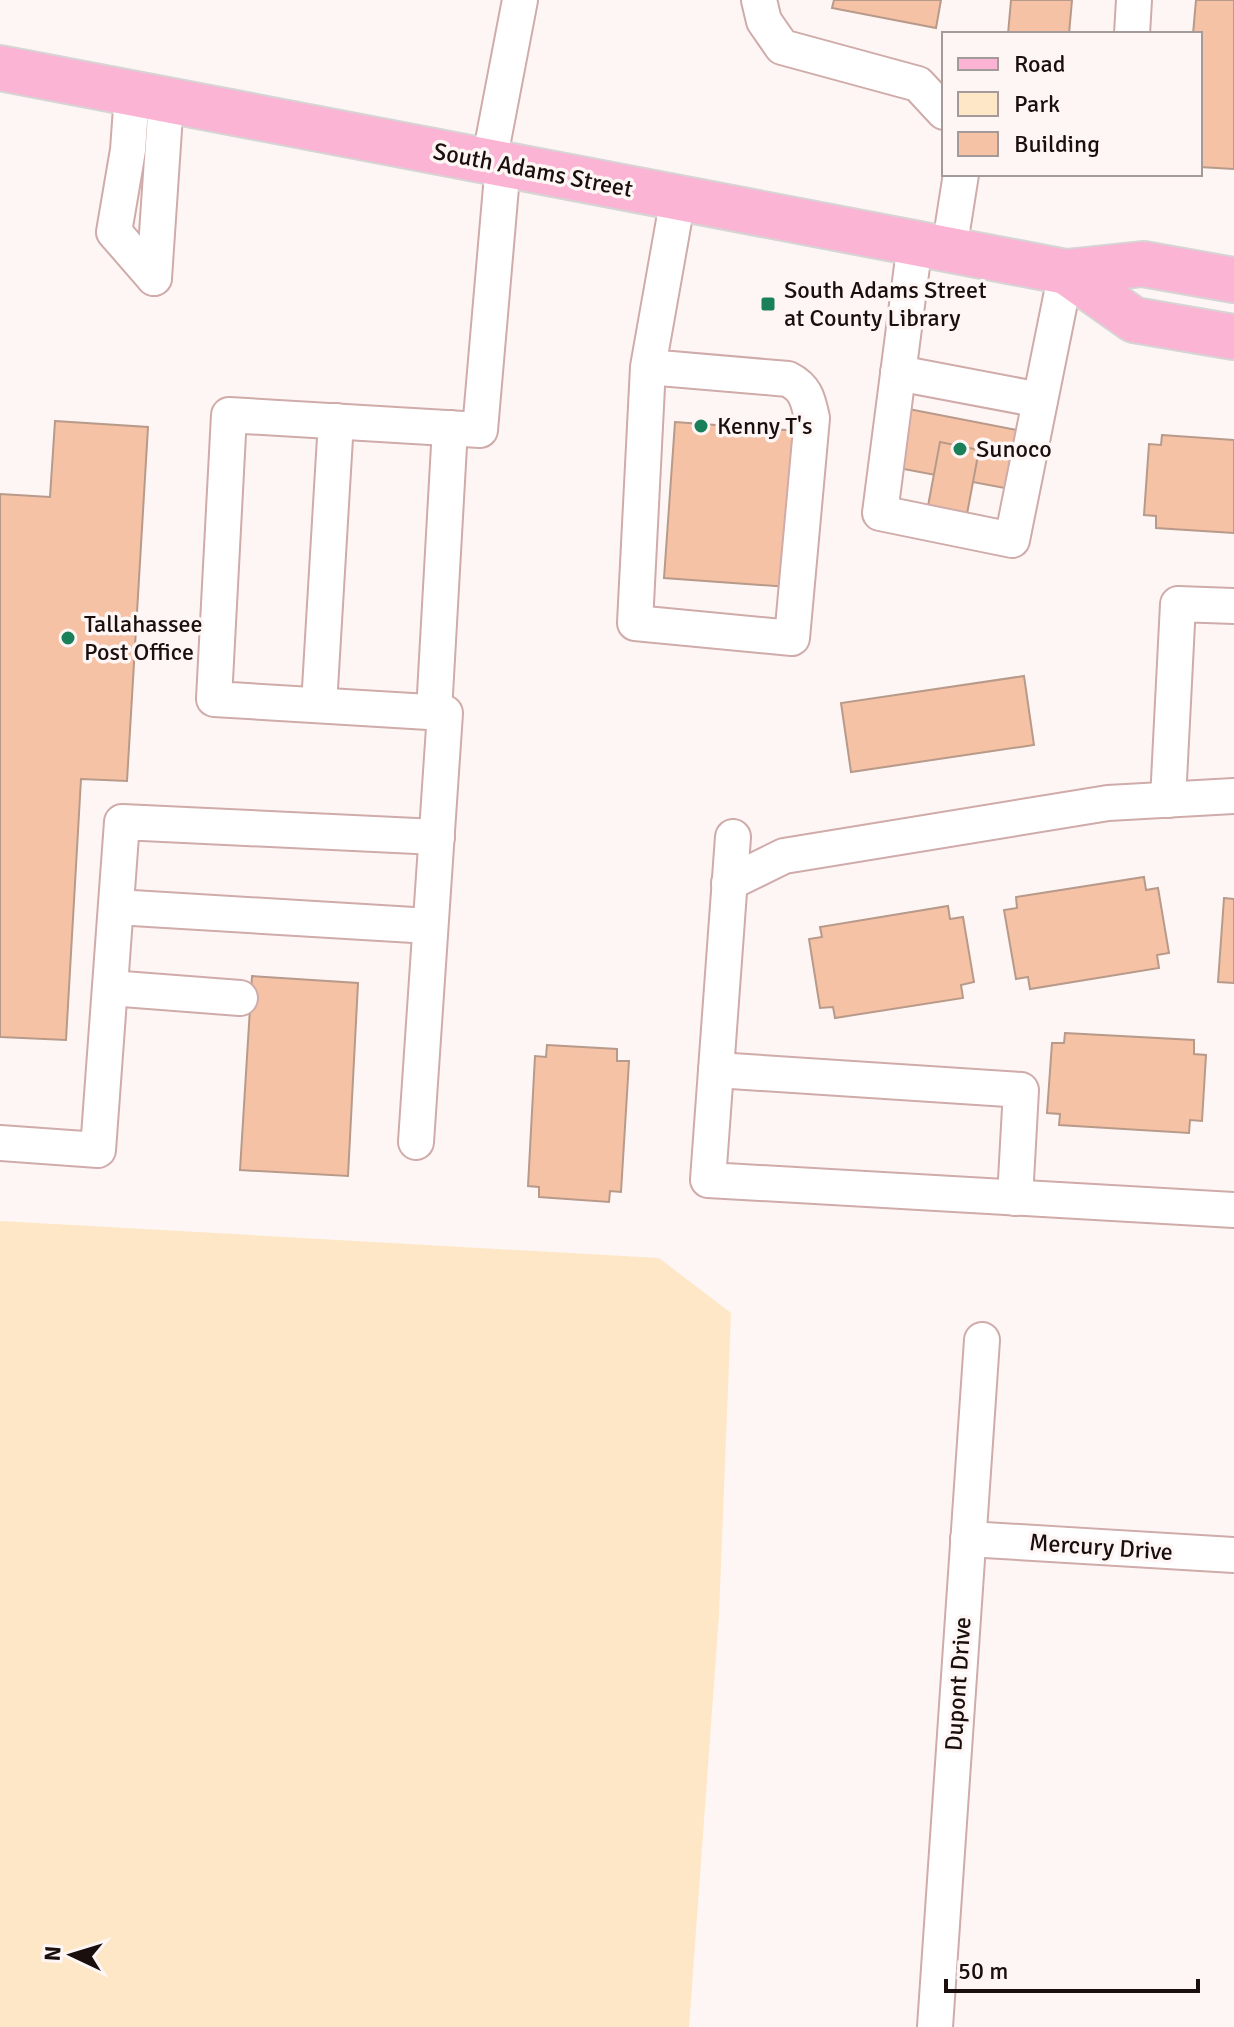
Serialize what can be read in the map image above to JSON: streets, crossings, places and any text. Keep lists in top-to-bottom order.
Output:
{
  "streets": {
    "main road": ["South Adams Street"],
    "street": ["Mercury Drive", "Dupont Drive"]
  },
  "crossings": [
    ["Mercury Drive", "Dupont Drive"]
  ],
  "places": {
    "transit": ["South Adams Street at County Library"],
    "other": ["Kenny T's", "Sunoco", "Tallahassee Post Office"]
  },
  "legend": ["Road", "Park", "Building"],
  "scale_bar": "50 m",
  "north": "left"
}
